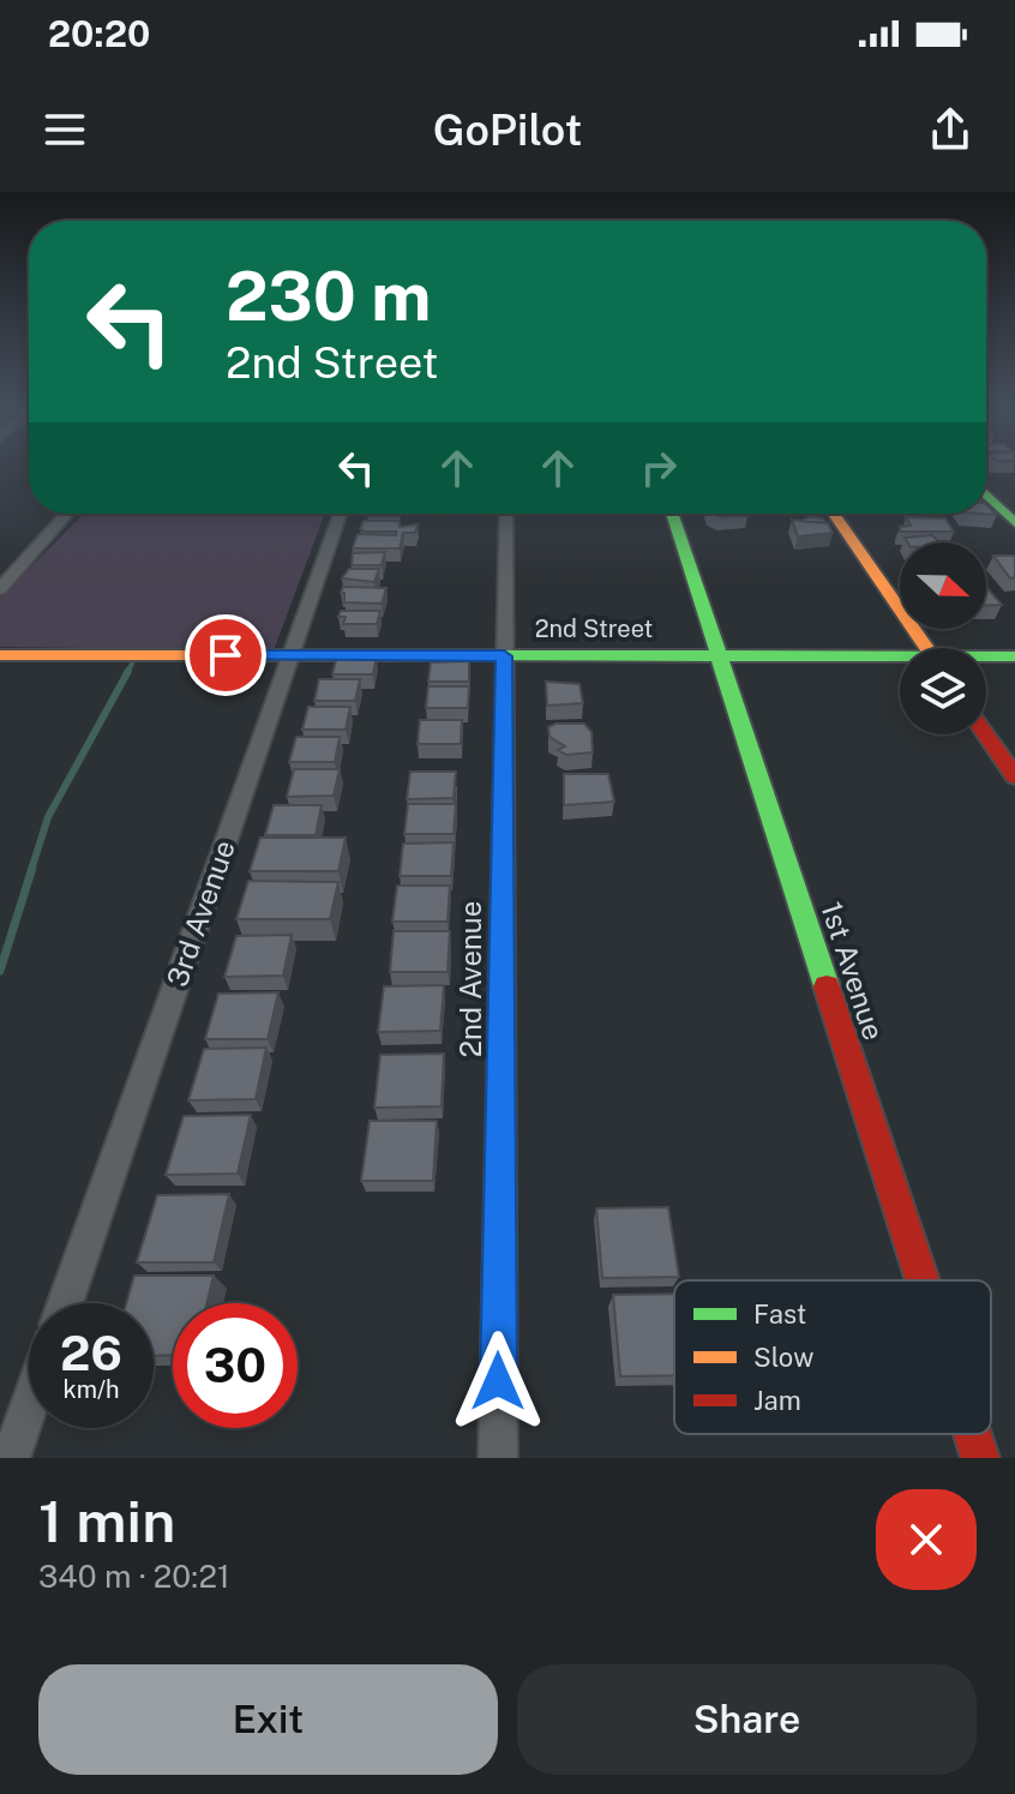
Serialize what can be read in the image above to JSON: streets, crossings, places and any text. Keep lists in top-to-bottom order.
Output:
{
  "streets": {
    "street": [
      "2nd Street",
      "3rd Avenue",
      "1st Avenue",
      "2nd Avenue"
    ]
  },
  "crossings": [
    ["2nd Street", "3rd Avenue"],
    ["2nd Street", "1st Avenue"],
    ["2nd Street", "2nd Avenue"]
  ],
  "legend": ["Fast", "Slow", "Jam"],
  "north": "right",
  "page": {
    "status": "20:20",
    "header": "GoPilot",
    "turn": ["230 m", "2nd Street"],
    "speed": "26 km/h",
    "limit": "30",
    "heading": ["1 min", "340 m · 20:21"],
    "buttons": ["Exit", "Share"]
  }
}
